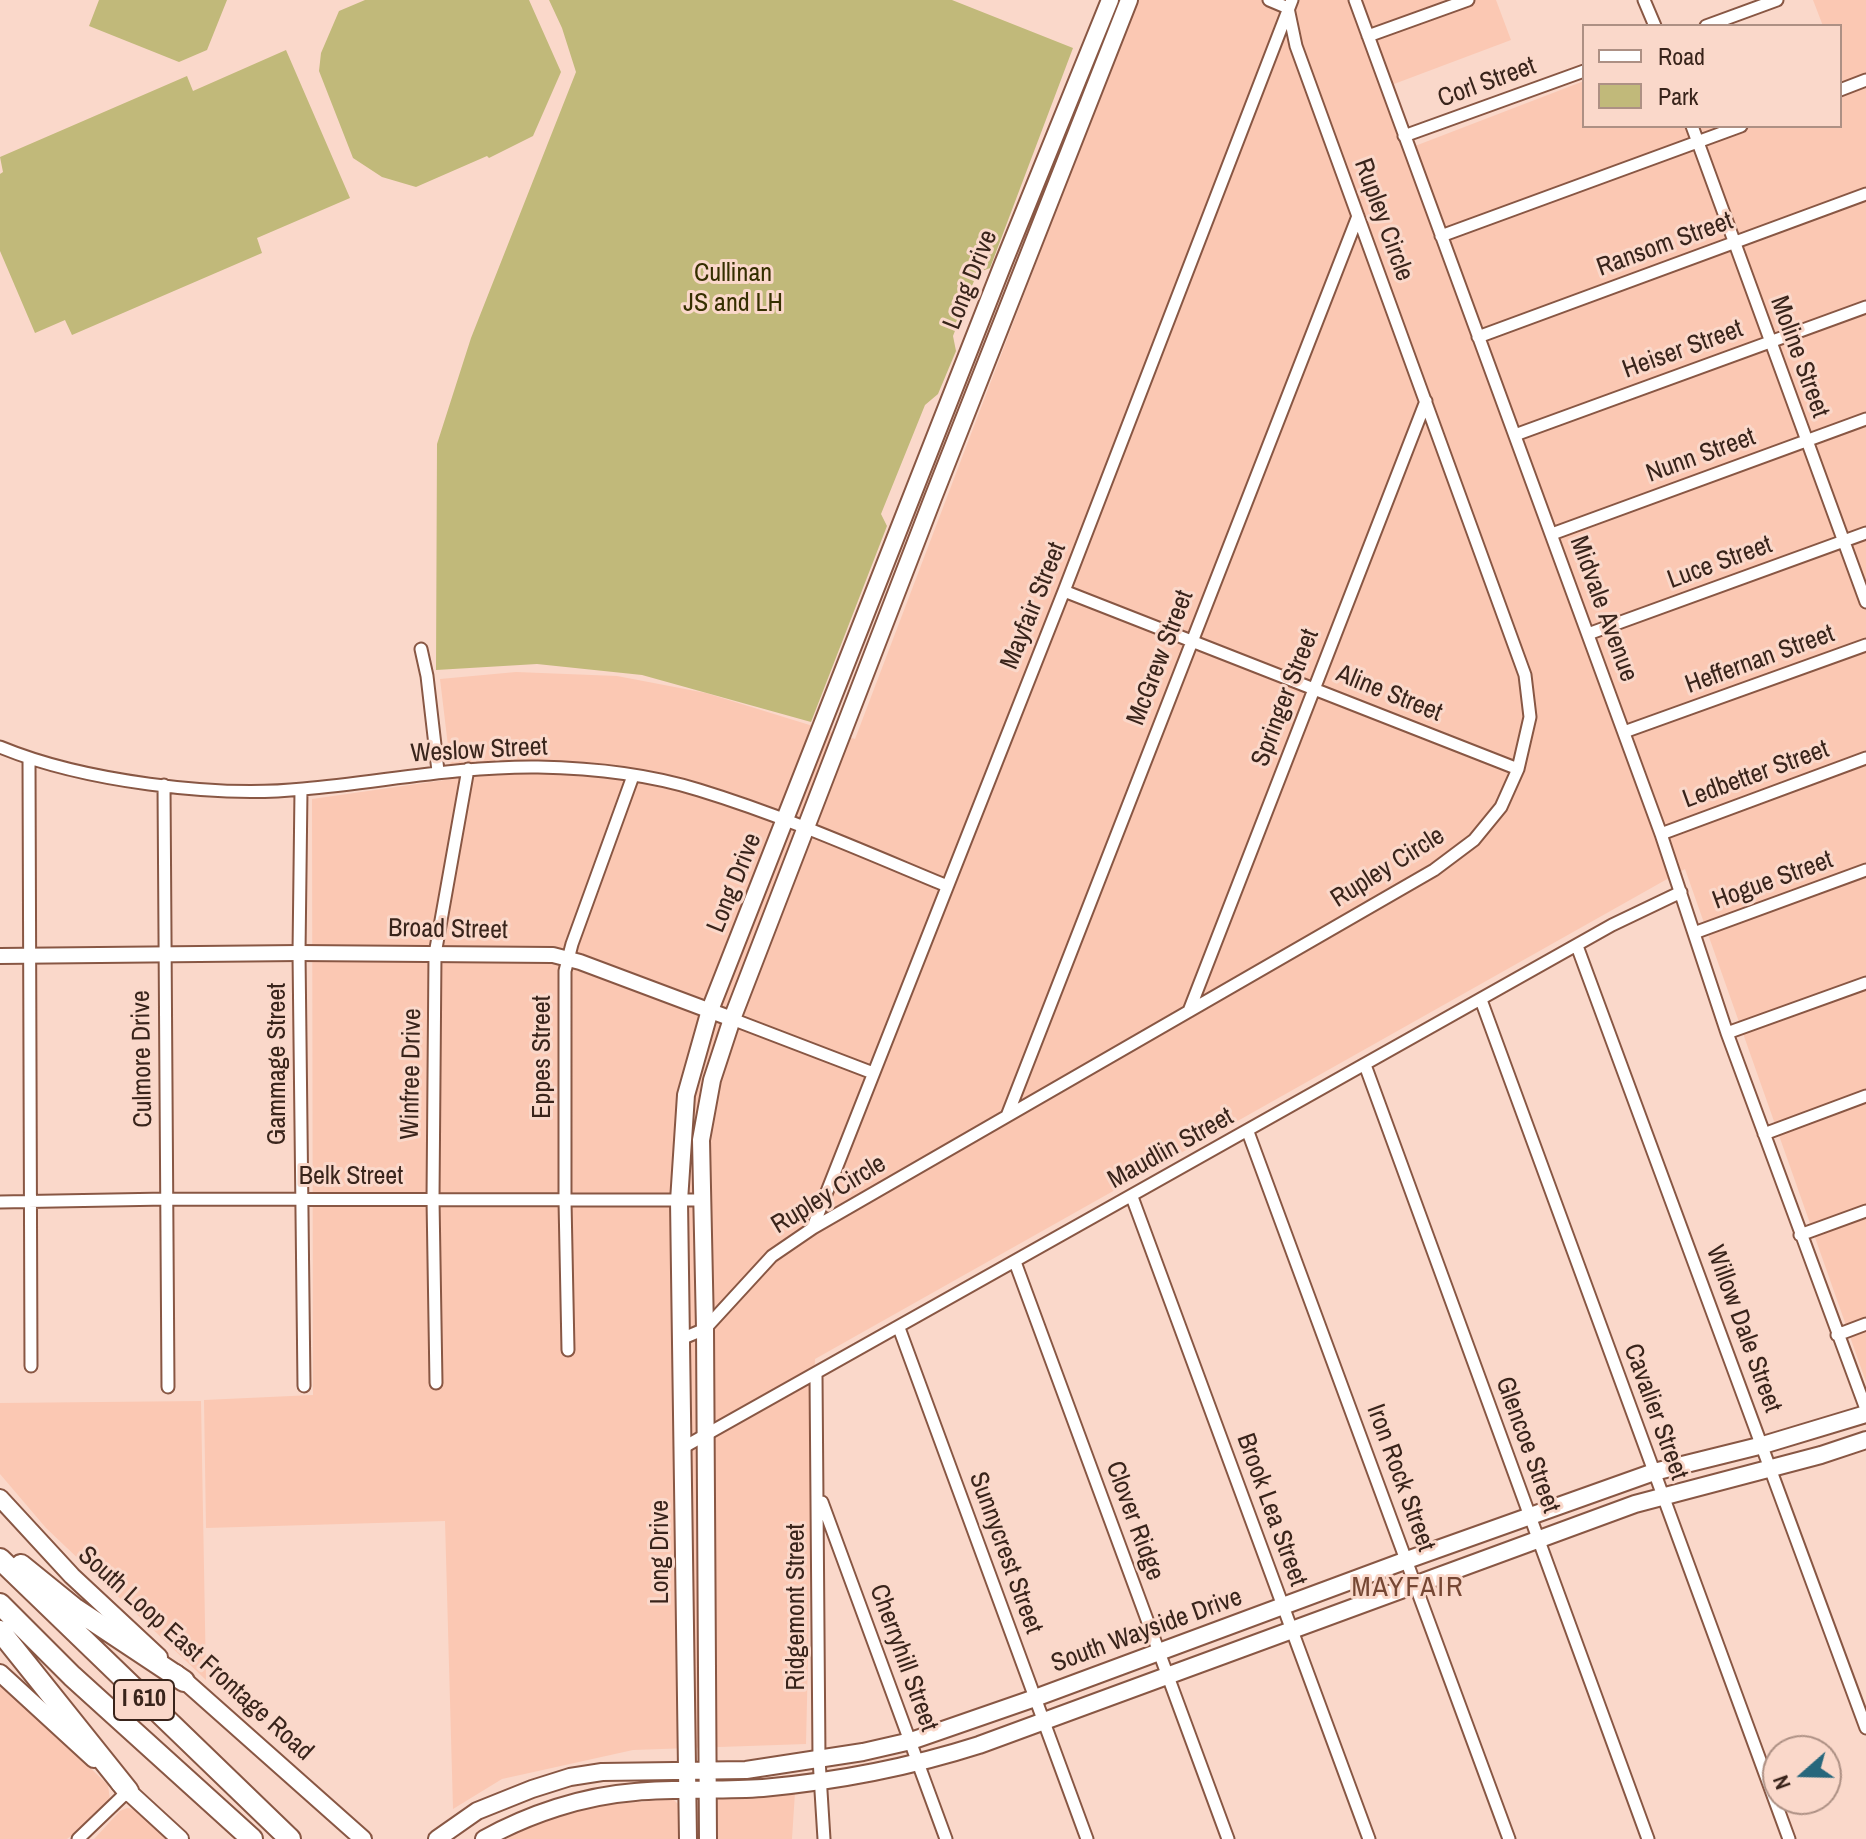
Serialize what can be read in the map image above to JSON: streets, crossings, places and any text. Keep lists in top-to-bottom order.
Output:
{
  "streets": {
    "highway": ["I 610"],
    "main road": ["Long Drive", "South Wayside Drive", "South Loop East Frontage Road"],
    "street": [
      "Corl Street",
      "Rupley Circle",
      "Ransom Street",
      "Heiser Street",
      "Moline Street",
      "Nunn Street",
      "Luce Street",
      "Mayfair Street",
      "Midvale Avenue",
      "McGrew Street",
      "Heffernan Street",
      "Aline Street",
      "Springer Street",
      "Weslow Street",
      "Ledbetter Street",
      "Hogue Street",
      "Broad Street",
      "Eppes Street",
      "Culmore Drive",
      "Gammage Street",
      "Winfree Drive",
      "Maudlin Street",
      "Belk Street",
      "Willow Dale Street",
      "Cavalier Street",
      "Glencoe Street",
      "Iron Rock Street",
      "Brook Lea Street",
      "Clover Ridge",
      "Sunnycrest Street",
      "Ridgemont Street",
      "Cherryhill Street"
    ]
  },
  "crossings": [
    ["Corl Street", "Midvale Avenue"],
    ["Rupley Circle", "Long Drive"],
    ["Rupley Circle", "Mayfair Street"],
    ["Rupley Circle", "McGrew Street"],
    ["Rupley Circle", "Aline Street"],
    ["Rupley Circle", "Springer Street"],
    ["Ransom Street", "Moline Street"],
    ["Ransom Street", "Midvale Avenue"],
    ["Long Drive", "Weslow Street"],
    ["Long Drive", "Broad Street"],
    ["Long Drive", "Maudlin Street"],
    ["Long Drive", "Belk Street"],
    ["Long Drive", "South Wayside Drive"],
    ["Heiser Street", "Moline Street"],
    ["Heiser Street", "Midvale Avenue"],
    ["Moline Street", "Nunn Street"],
    ["Moline Street", "Luce Street"],
    ["Nunn Street", "Midvale Avenue"],
    ["Luce Street", "Midvale Avenue"],
    ["Mayfair Street", "Aline Street"],
    ["Mayfair Street", "Weslow Street"],
    ["Mayfair Street", "Broad Street"],
    ["Midvale Avenue", "Heffernan Street"],
    ["Midvale Avenue", "Ledbetter Street"],
    ["Midvale Avenue", "Hogue Street"],
    ["Midvale Avenue", "Maudlin Street"],
    ["Midvale Avenue", "South Wayside Drive"],
    ["McGrew Street", "Aline Street"],
    ["Aline Street", "Springer Street"],
    ["Weslow Street", "Eppes Street"],
    ["Weslow Street", "Culmore Drive"],
    ["Weslow Street", "Gammage Street"],
    ["Weslow Street", "Winfree Drive"],
    ["Broad Street", "Eppes Street"],
    ["Broad Street", "Culmore Drive"],
    ["Broad Street", "Gammage Street"],
    ["Broad Street", "Winfree Drive"],
    ["Eppes Street", "Belk Street"],
    ["Culmore Drive", "Belk Street"],
    ["Gammage Street", "Belk Street"],
    ["Winfree Drive", "Belk Street"],
    ["Maudlin Street", "Willow Dale Street"],
    ["Maudlin Street", "Cavalier Street"],
    ["Maudlin Street", "Glencoe Street"],
    ["Maudlin Street", "Iron Rock Street"],
    ["Maudlin Street", "Brook Lea Street"],
    ["Maudlin Street", "Clover Ridge"],
    ["Maudlin Street", "Sunnycrest Street"],
    ["Maudlin Street", "Ridgemont Street"],
    ["Willow Dale Street", "South Wayside Drive"],
    ["Cavalier Street", "South Wayside Drive"],
    ["Glencoe Street", "South Wayside Drive"],
    ["Iron Rock Street", "South Wayside Drive"],
    ["Brook Lea Street", "South Wayside Drive"],
    ["Clover Ridge", "South Wayside Drive"],
    ["Sunnycrest Street", "South Wayside Drive"],
    ["Ridgemont Street", "South Wayside Drive"],
    ["Ridgemont Street", "Cherryhill Street"],
    ["South Wayside Drive", "Cherryhill Street"]
  ],
  "districts": ["MAYFAIR"],
  "parks": ["Cullinan JS and LH"],
  "legend": ["Road", "Park"],
  "north": "left"
}
